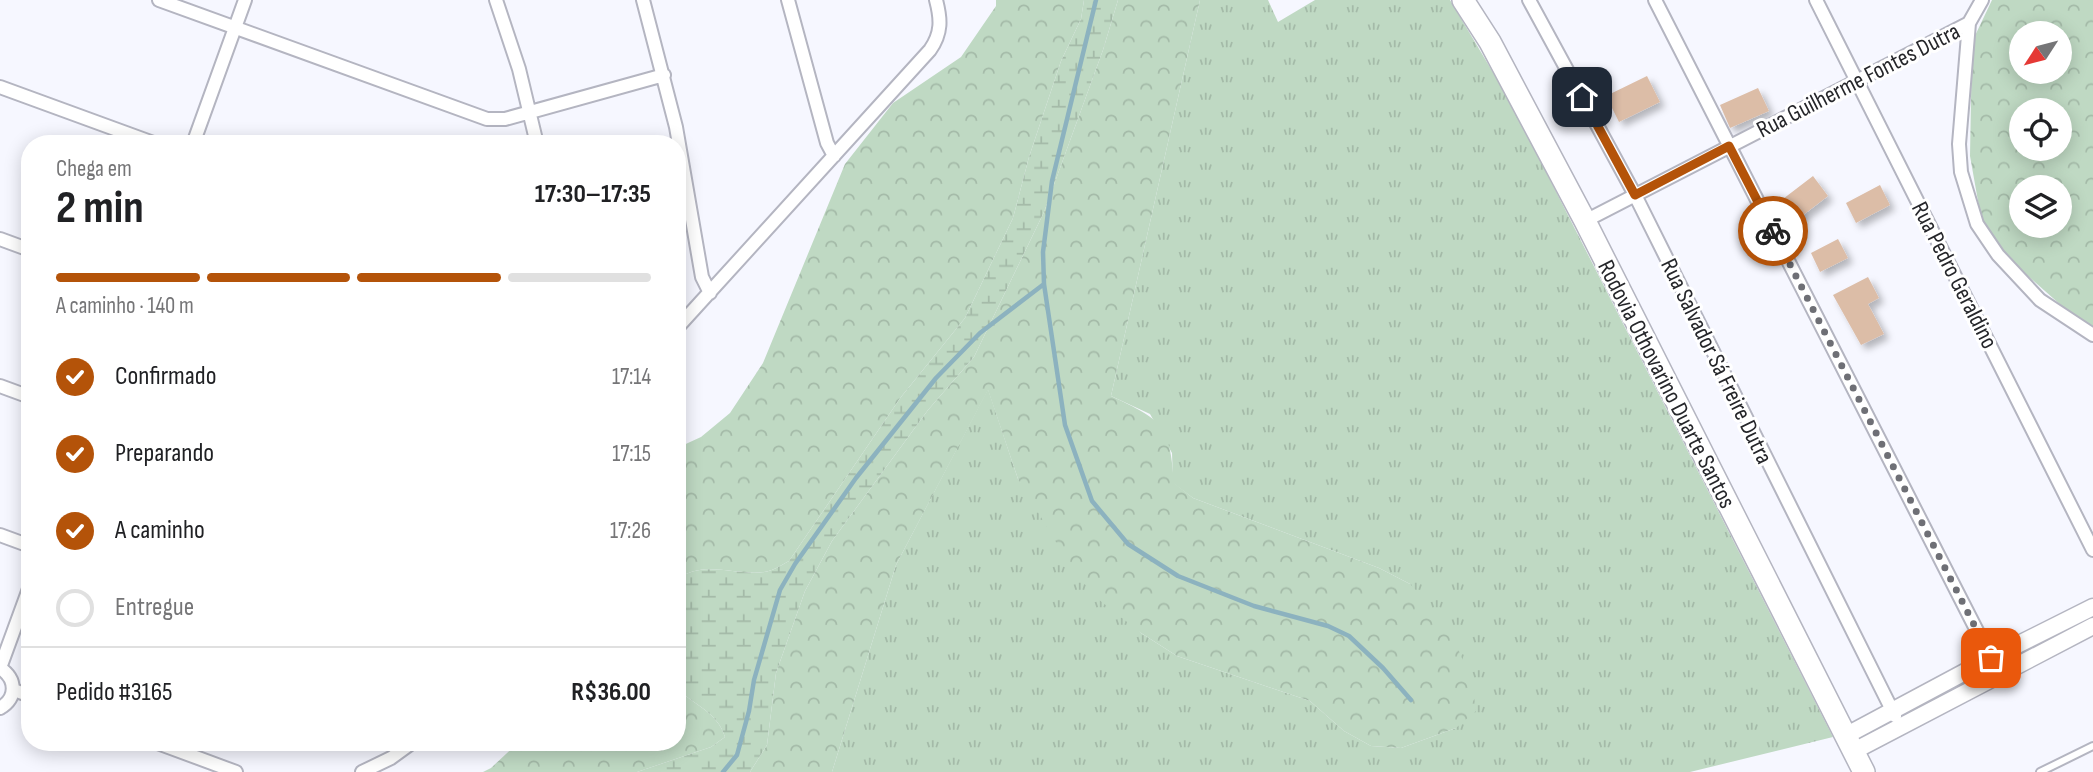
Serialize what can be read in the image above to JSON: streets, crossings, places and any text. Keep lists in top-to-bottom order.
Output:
{
  "streets": {
    "main road": ["Rodovia Othovarino Duarte Santos"],
    "street": ["Rua Guilherme Fontes Dutra", "Rua Pedro Geraldino", "Rua Salvador Sá Freire Dutra"]
  },
  "crossings": [
    ["Rua Guilherme Fontes Dutra", "Rua Pedro Geraldino"],
    ["Rua Guilherme Fontes Dutra", "Rua Salvador Sá Freire Dutra"],
    ["Rua Guilherme Fontes Dutra", "Rodovia Othovarino Duarte Santos"]
  ],
  "north": "bottom left",
  "page": {
    "heading": ["2 min", "Chega em", "17:30–17:35"],
    "panel": ["Pedido #3165", "R$36.00"],
    "bar": "A caminho · 140 m",
    "list": [
      ["Confirmado", "17:14"],
      ["Preparando", "17:15"],
      ["A caminho", "17:26"],
      "Entregue"
    ]
  }
}
